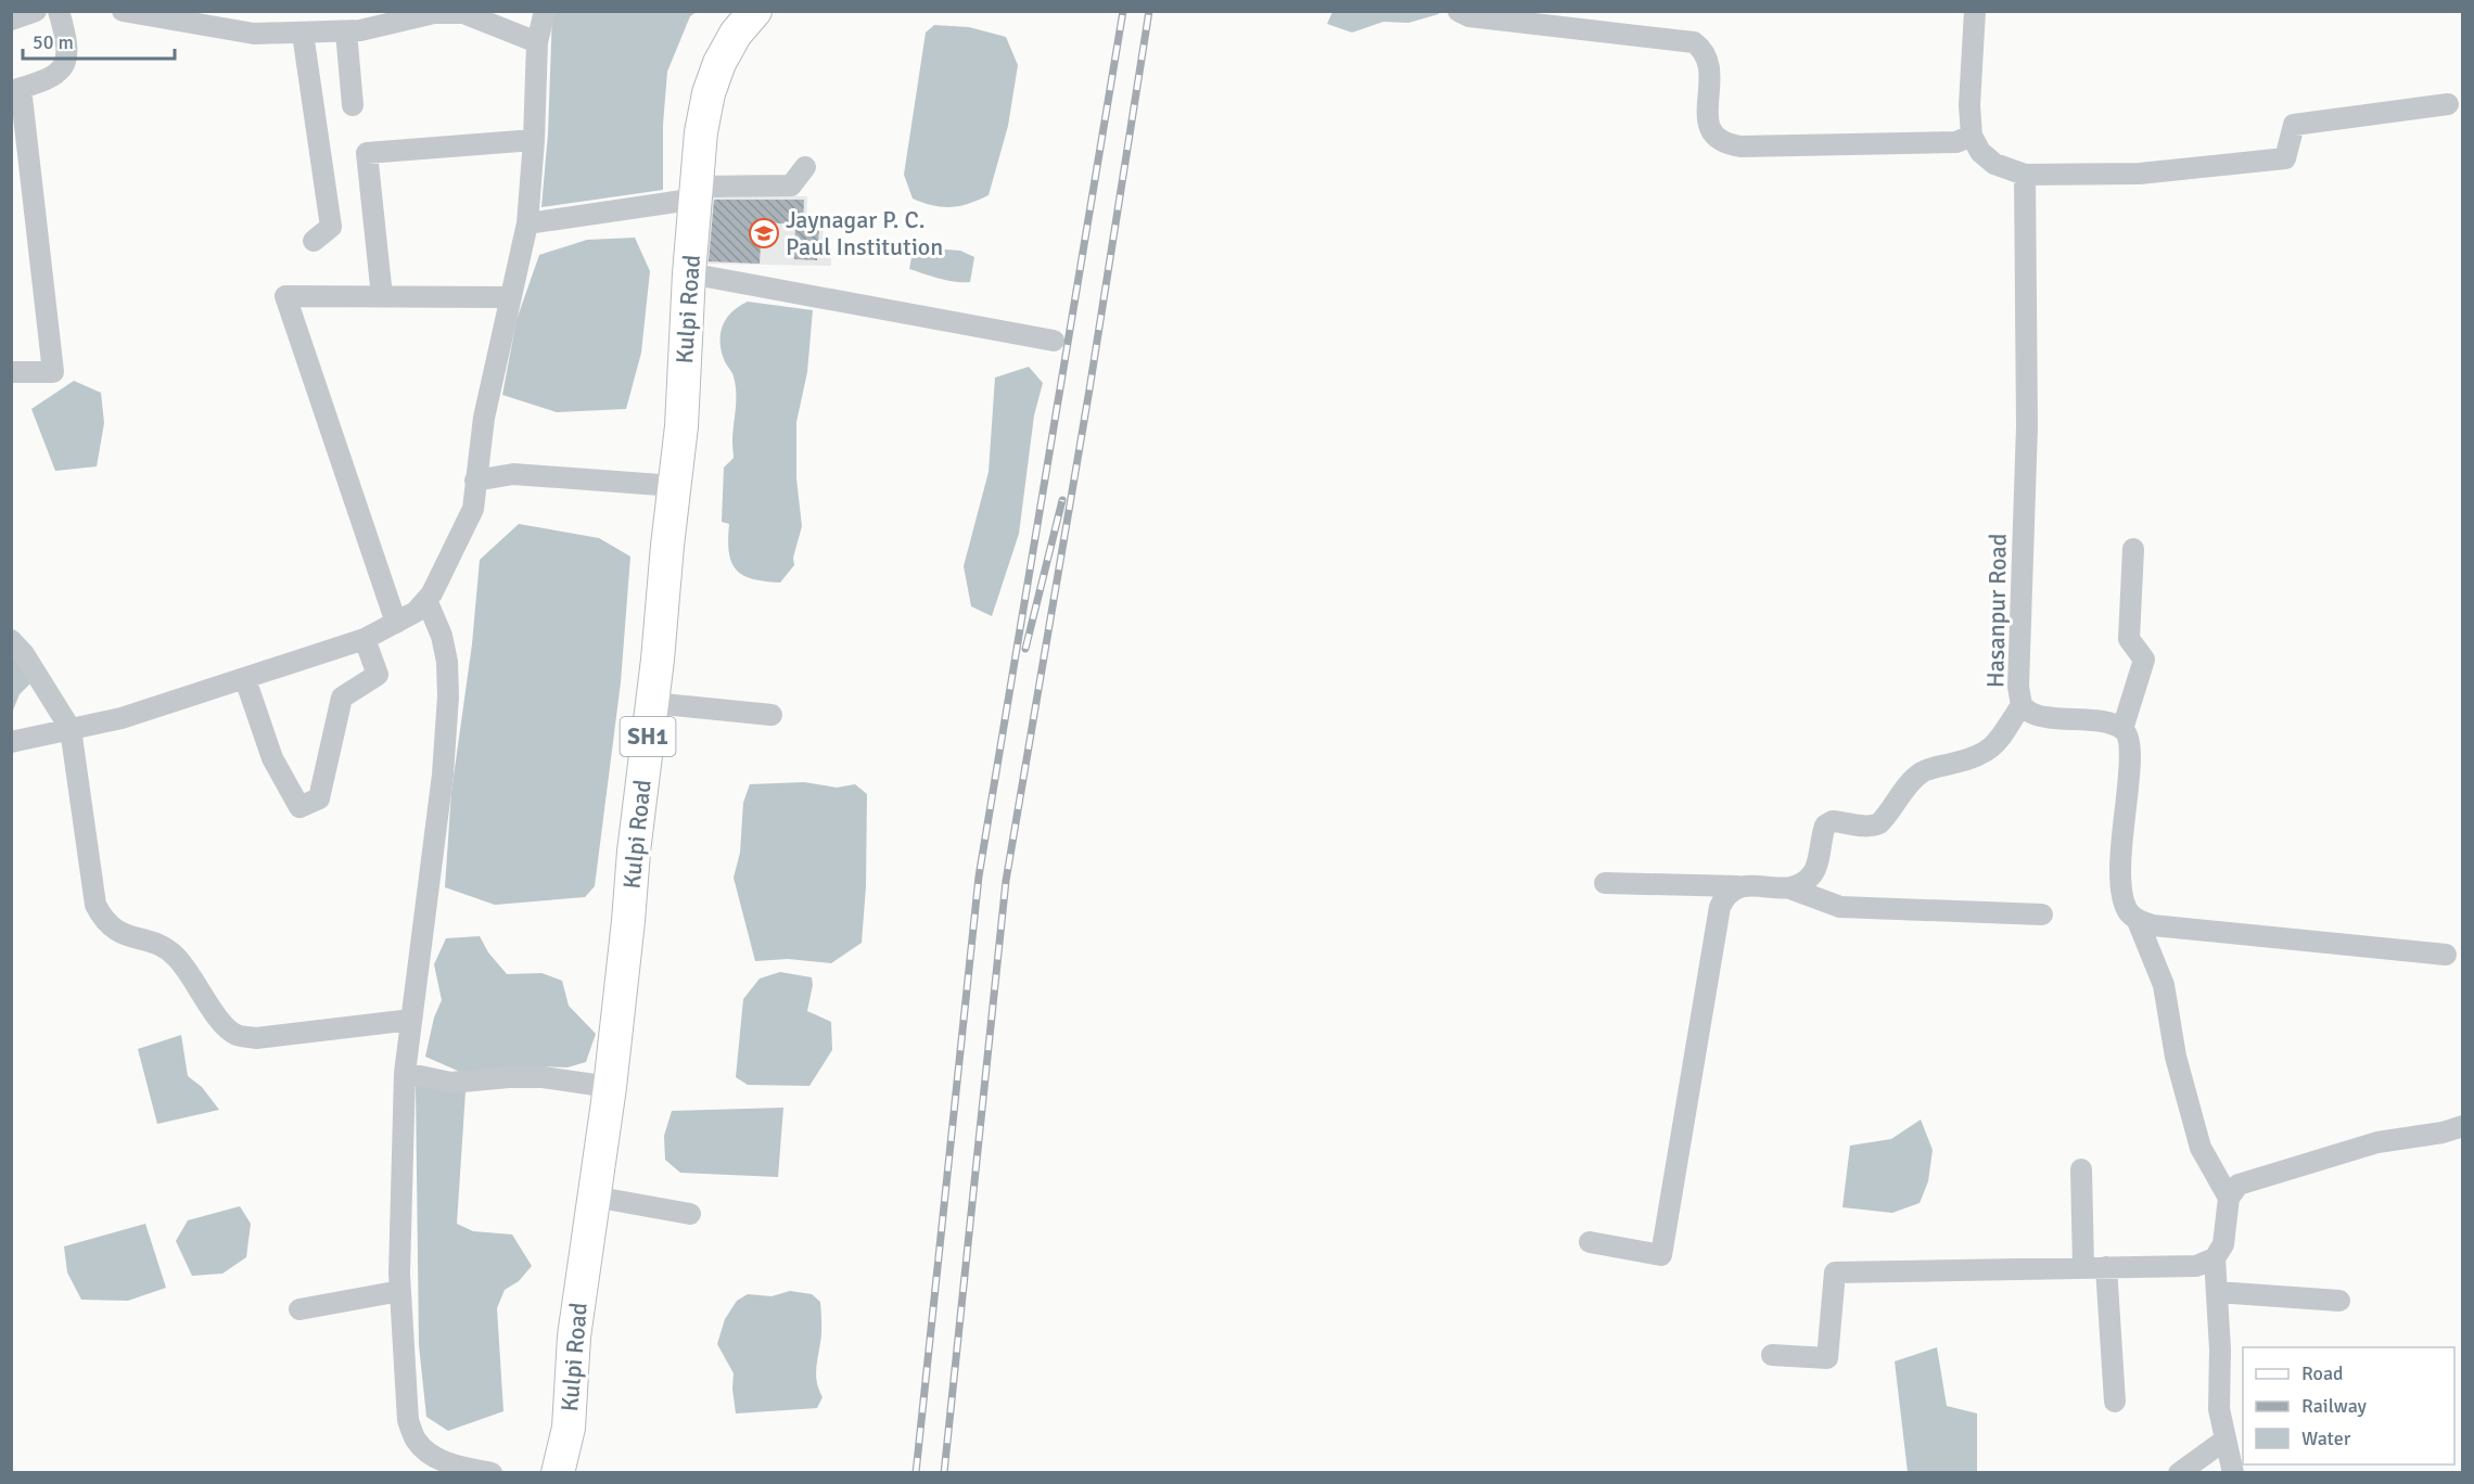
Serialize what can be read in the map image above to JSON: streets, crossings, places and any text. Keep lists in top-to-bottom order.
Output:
{
  "streets": {
    "main road": ["Kulpi Road", "SH1"],
    "street": ["Hasanpur Road"]
  },
  "places": {
    "school or university": ["Jaynagar P. C. Paul Institution"]
  },
  "legend": ["Road", "Railway", "Water"],
  "scale_bar": "50 m"
}
